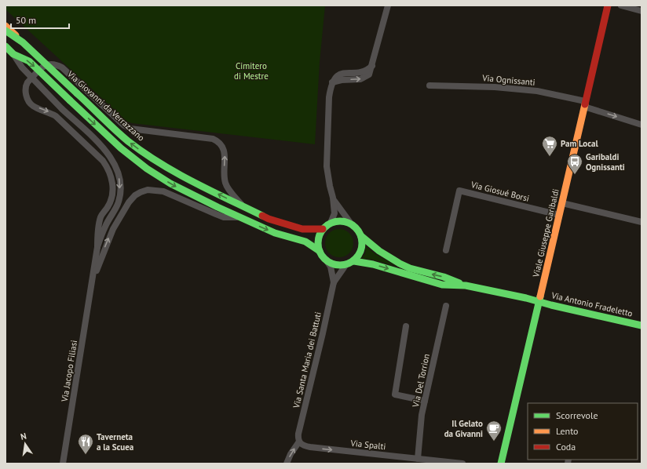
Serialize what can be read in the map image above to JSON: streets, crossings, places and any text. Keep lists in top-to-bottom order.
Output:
{
  "streets": {
    "main road": ["Via Giovanni da Verrazzano", "Viale Giuseppe Garibaldi", "Via Antonio Fradeletto"],
    "street": [
      "Via Ognissanti",
      "Via Giosué Borsi",
      "Via Santa Maria dei Battuti",
      "Via Jacopo Filiasi",
      "Via Del Torrion",
      "Via Spalti"
    ]
  },
  "crossings": [
    ["Via Ognissanti", "Viale Giuseppe Garibaldi"],
    ["Via Giovanni da Verrazzano", "Via Santa Maria dei Battuti"],
    ["Via Giosué Borsi", "Viale Giuseppe Garibaldi"],
    ["Viale Giuseppe Garibaldi", "Via Antonio Fradeletto"],
    ["Via Santa Maria dei Battuti", "Via Spalti"],
    ["Via Del Torrion", "Via Spalti"]
  ],
  "one_way": ["Via Spalti"],
  "parks": ["Cimitero di Mestre"],
  "places": {
    "supermarket": ["Pam Local"],
    "bus stop": ["Garibaldi Ognissanti"],
    "cafe": ["Il Gelato da Givanni"],
    "restaurant": ["Taverneta a la Scuea"]
  },
  "legend": ["Scorrevole", "Lento", "Coda"],
  "scale_bar": "50 m",
  "north": "top"
}
